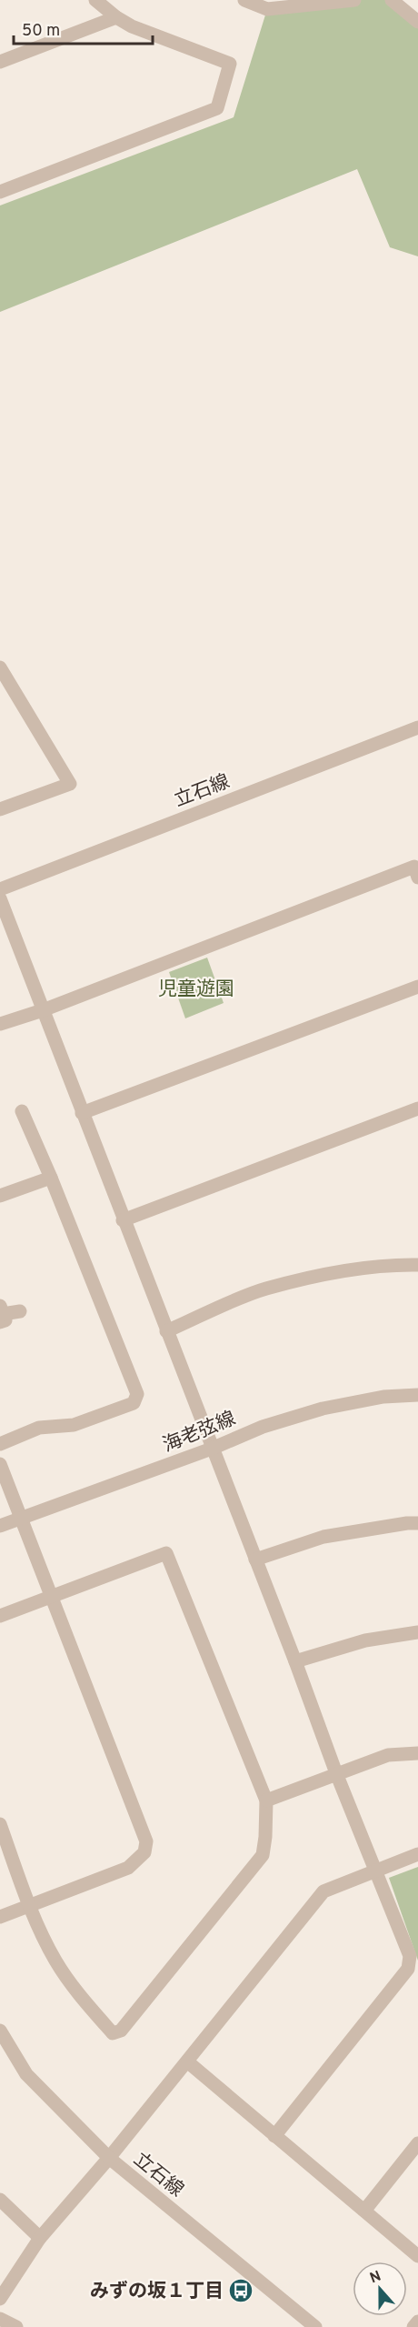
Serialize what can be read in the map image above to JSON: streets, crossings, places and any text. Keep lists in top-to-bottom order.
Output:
{
  "streets": {
    "street": ["立石線", "海老弦線"]
  },
  "parks": ["児童遊園"],
  "places": {
    "bus stop": ["みずの坂１丁目"]
  },
  "scale_bar": "50 m",
  "north": "top"
}
